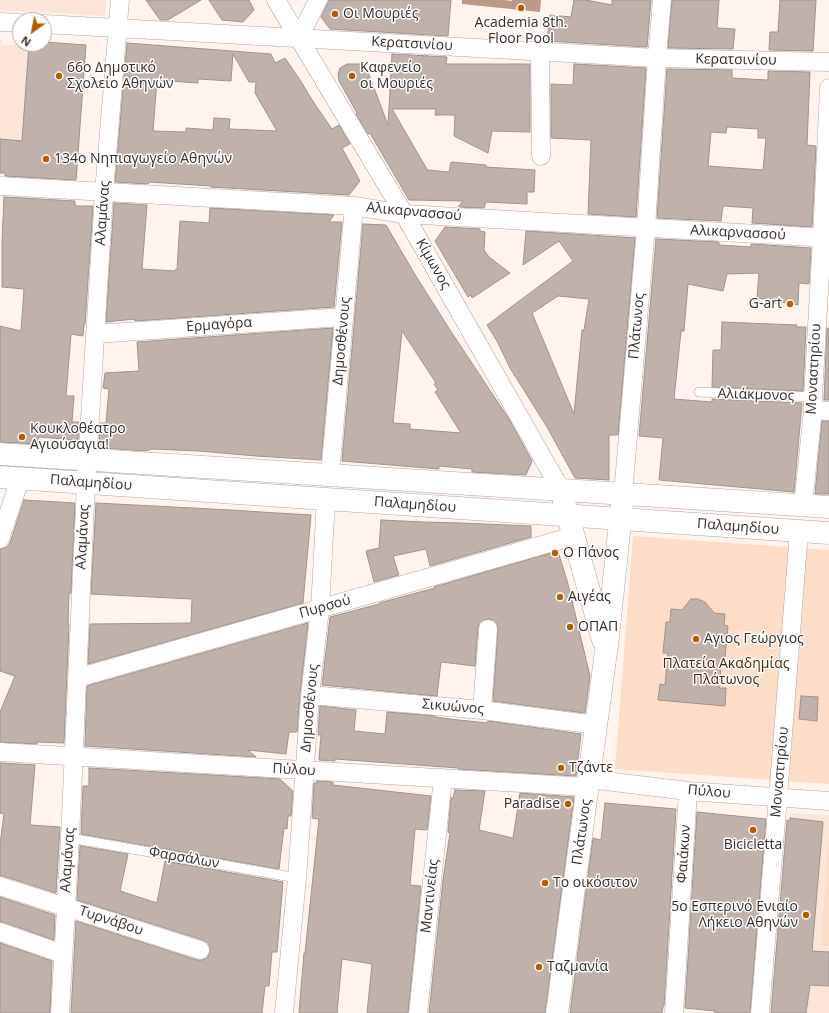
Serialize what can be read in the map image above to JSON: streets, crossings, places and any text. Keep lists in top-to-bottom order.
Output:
{
  "streets": {
    "street": [
      "Κερατσινίου",
      "Αλικαρνασσού",
      "Αλαμάνας",
      "Κίμωνος",
      "Ερμαγόρα",
      "Πλάτωνος",
      "Δημοσθένους",
      "Μοναστηρίου",
      "Παλαμηδίου",
      "Πυρσού",
      "Σικυώνος",
      "Πύλου",
      "Φαιάκων",
      "Μαντινείας",
      "Τυρνάβου"
    ],
    "lane": ["Αλιάκμονος", "Φαρσάλων"]
  },
  "crossings": [
    ["Κερατσινίου", "Αλαμάνας"],
    ["Κερατσινίου", "Κίμωνος"],
    ["Κερατσινίου", "Πλάτωνος"],
    ["Αλικαρνασσού", "Αλαμάνας"],
    ["Αλικαρνασσού", "Κίμωνος"],
    ["Αλικαρνασσού", "Πλάτωνος"],
    ["Αλικαρνασσού", "Δημοσθένους"],
    ["Αλικαρνασσού", "Μοναστηρίου"],
    ["Αλαμάνας", "Ερμαγόρα"],
    ["Αλαμάνας", "Παλαμηδίου"],
    ["Αλαμάνας", "Πυρσού"],
    ["Αλαμάνας", "Πύλου"],
    ["Αλαμάνας", "Φαρσάλων"],
    ["Αλαμάνας", "Τυρνάβου"],
    ["Κίμωνος", "Πλάτωνος"],
    ["Κίμωνος", "Παλαμηδίου"],
    ["Ερμαγόρα", "Δημοσθένους"],
    ["Πλάτωνος", "Παλαμηδίου"],
    ["Πλάτωνος", "Πυρσού"],
    ["Πλάτωνος", "Σικυώνος"],
    ["Πλάτωνος", "Πύλου"],
    ["Δημοσθένους", "Παλαμηδίου"],
    ["Δημοσθένους", "Πυρσού"],
    ["Δημοσθένους", "Σικυώνος"],
    ["Δημοσθένους", "Πύλου"],
    ["Δημοσθένους", "Φαρσάλων"],
    ["Μοναστηρίου", "Αλιάκμονος"],
    ["Μοναστηρίου", "Παλαμηδίου"],
    ["Μοναστηρίου", "Πύλου"],
    ["Παλαμηδίου", "Πυρσού"],
    ["Πύλου", "Φαιάκων"],
    ["Πύλου", "Μαντινείας"]
  ],
  "parks": ["Πλατεία Ακαδημίας Πλάτωνος"],
  "places": [
    "Academia 8th. Floor Pool",
    "Οι Μουριές",
    "66ο Δημοτικό Σχολείο Αθηνών",
    "Καφενείο οι Μουριές",
    "134ο Νηπιαγωγείο Αθηνών",
    "G-art",
    "Κουκλοθέατρο Αγιούσαγια!",
    "Ο Πάνος",
    "Αιγέας",
    "ΟΠΑΠ",
    "Αγιος Γεώργιος",
    "Τζάντε",
    "Paradise",
    "Bicicletta",
    "Το οικόσιτον",
    "5ο Εσπερινό Ενιαίο Λήκειο Αθηνών",
    "Ταζμανία"
  ],
  "north": "bottom left"
}
